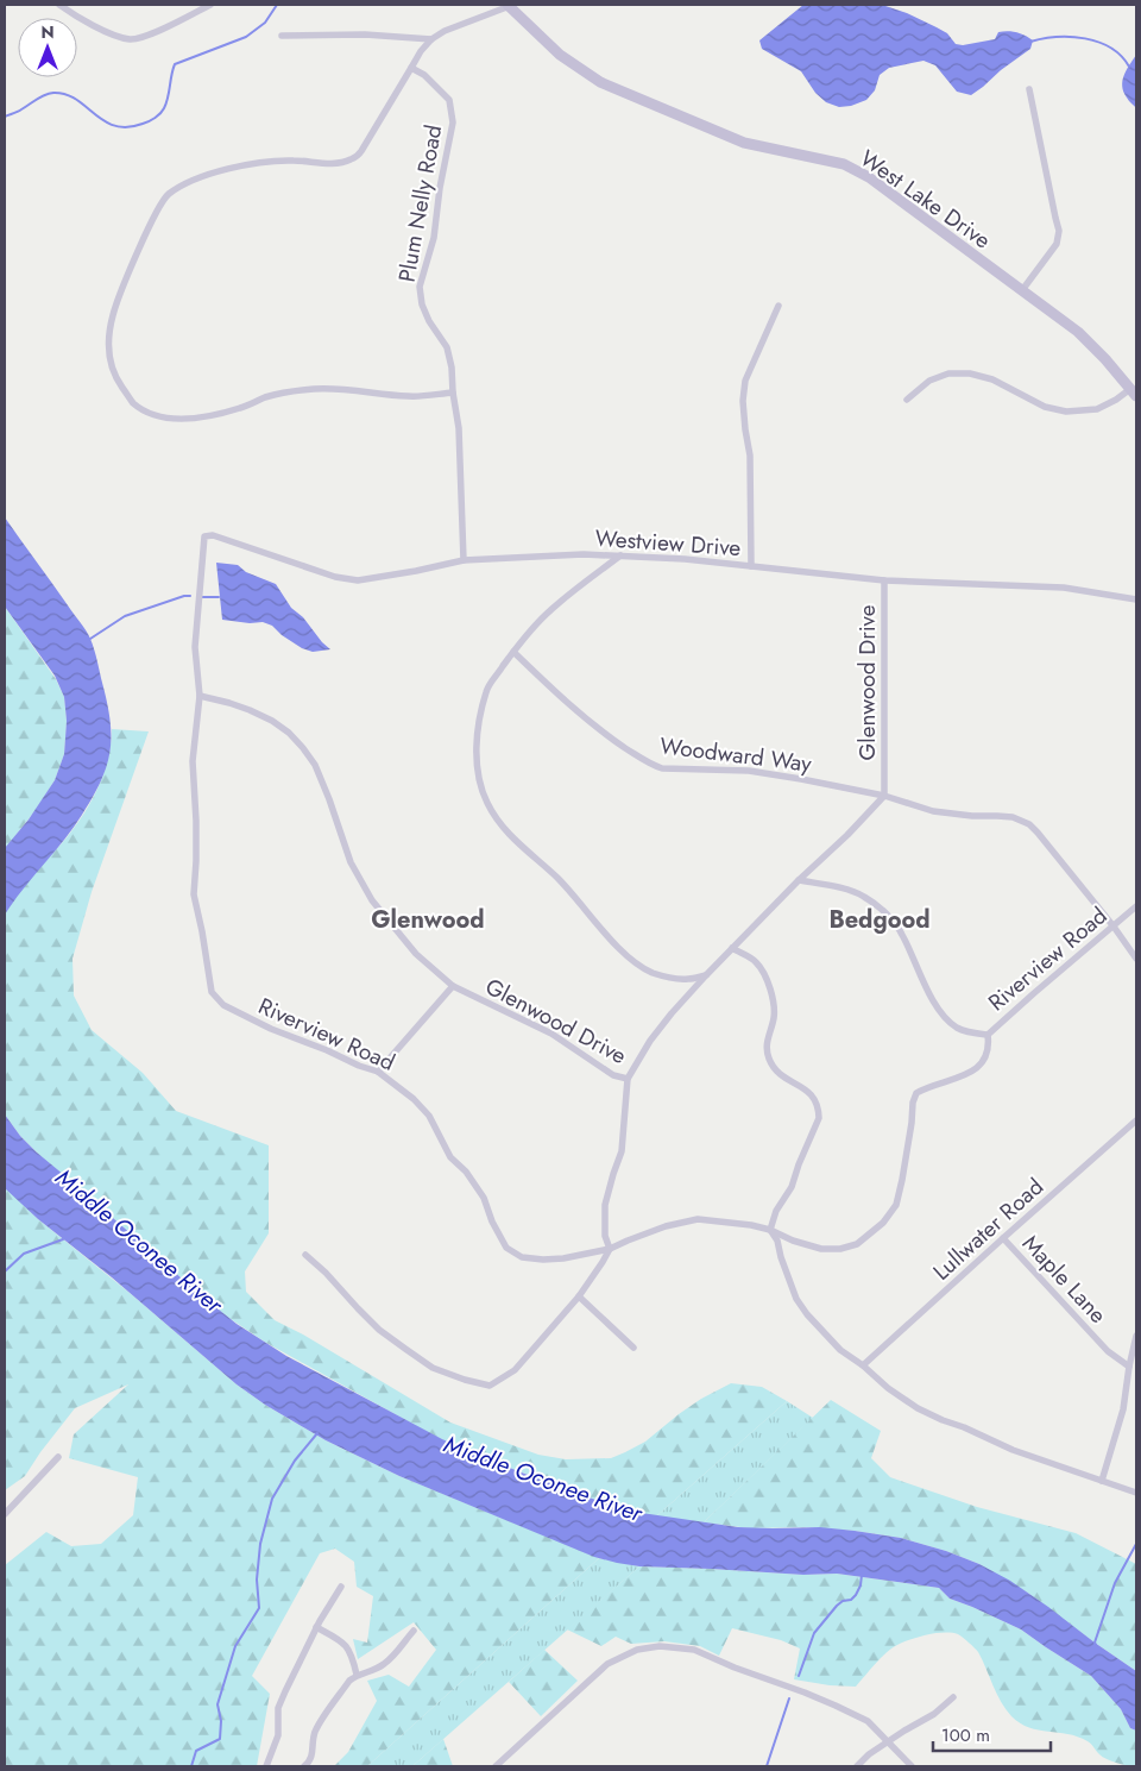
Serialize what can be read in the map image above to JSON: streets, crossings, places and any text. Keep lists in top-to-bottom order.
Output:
{
  "streets": {
    "main road": ["West Lake Drive"],
    "street": [
      "Plum Nelly Road",
      "Westview Drive",
      "Glenwood Drive",
      "Woodward Way",
      "Riverview Road",
      "Lullwater Road",
      "Maple Lane"
    ]
  },
  "crossings": [
    ["Plum Nelly Road", "Westview Drive"],
    ["Westview Drive", "Glenwood Drive"],
    ["Westview Drive", "Riverview Road"],
    ["Glenwood Drive", "Woodward Way"],
    ["Glenwood Drive", "Riverview Road"],
    ["Woodward Way", "Riverview Road"],
    ["Lullwater Road", "Maple Lane"]
  ],
  "districts": ["Glenwood", "Bedgood"],
  "water": ["Middle Oconee River"],
  "scale_bar": "100 m",
  "north": "top"
}
